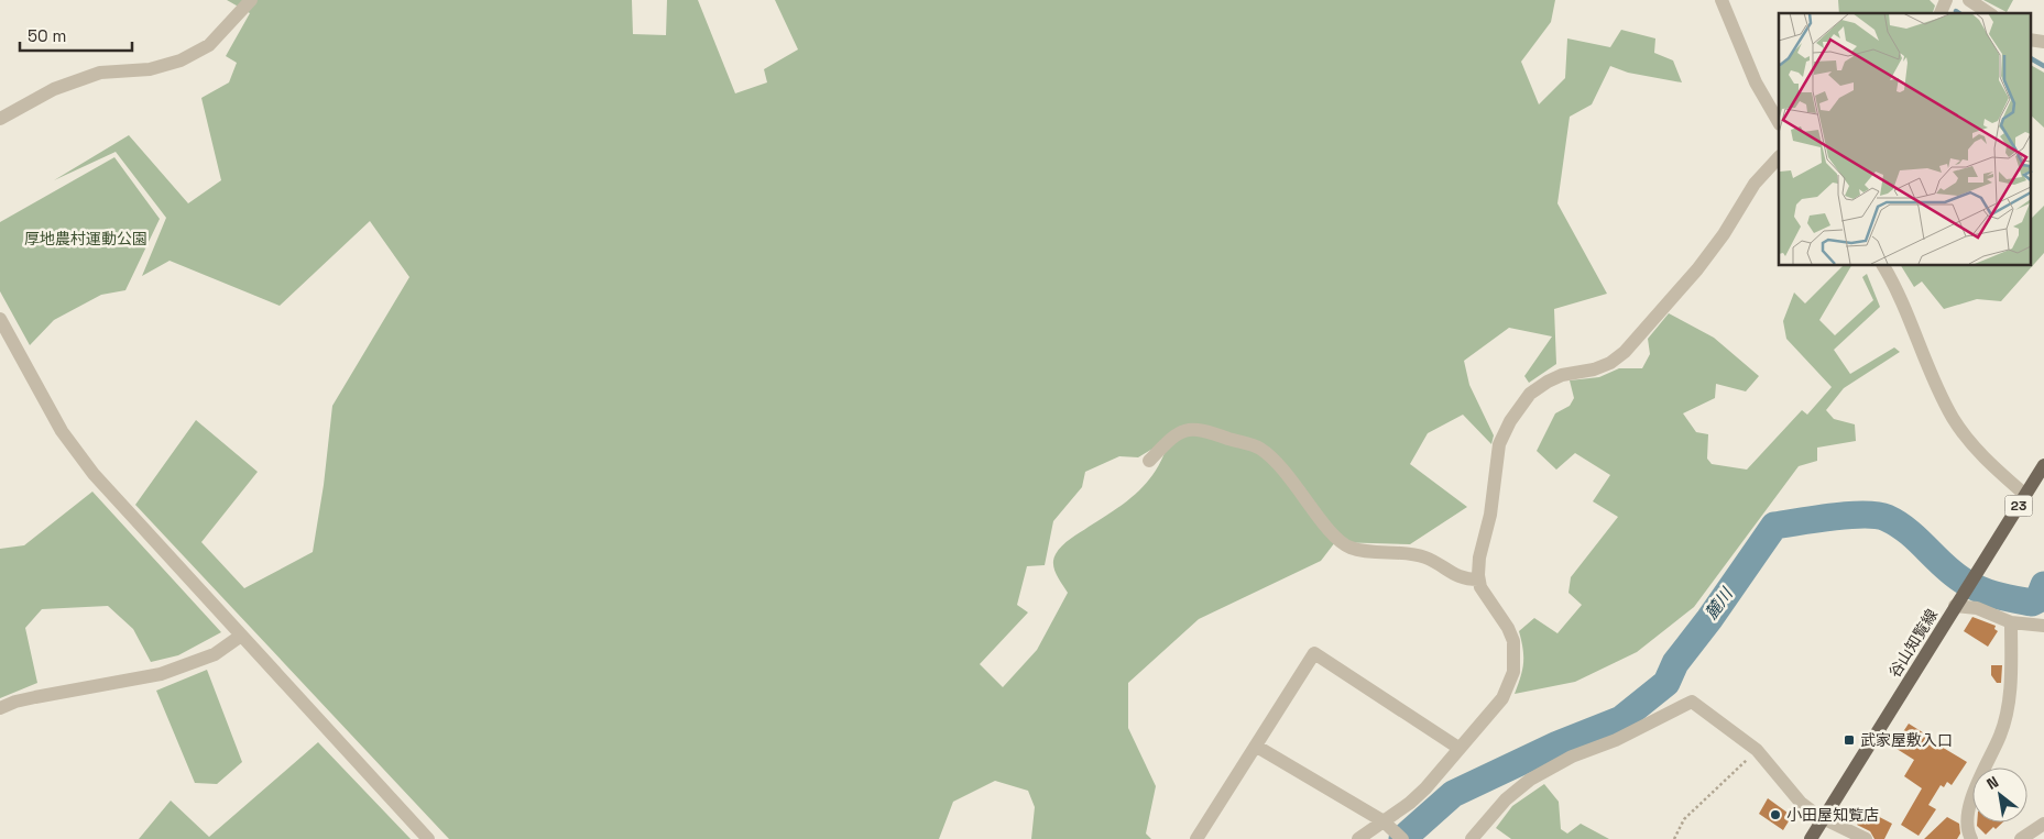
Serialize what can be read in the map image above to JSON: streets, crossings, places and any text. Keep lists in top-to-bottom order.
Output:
{
  "streets": {
    "main road": ["23", "谷山知覧線"]
  },
  "water": ["麓川"],
  "parks": ["厚地農村運動公園"],
  "places": {
    "transit": ["武家屋敷入口"],
    "other": ["小田屋知覧店"]
  },
  "scale_bar": "50 m",
  "north": "top left"
}
